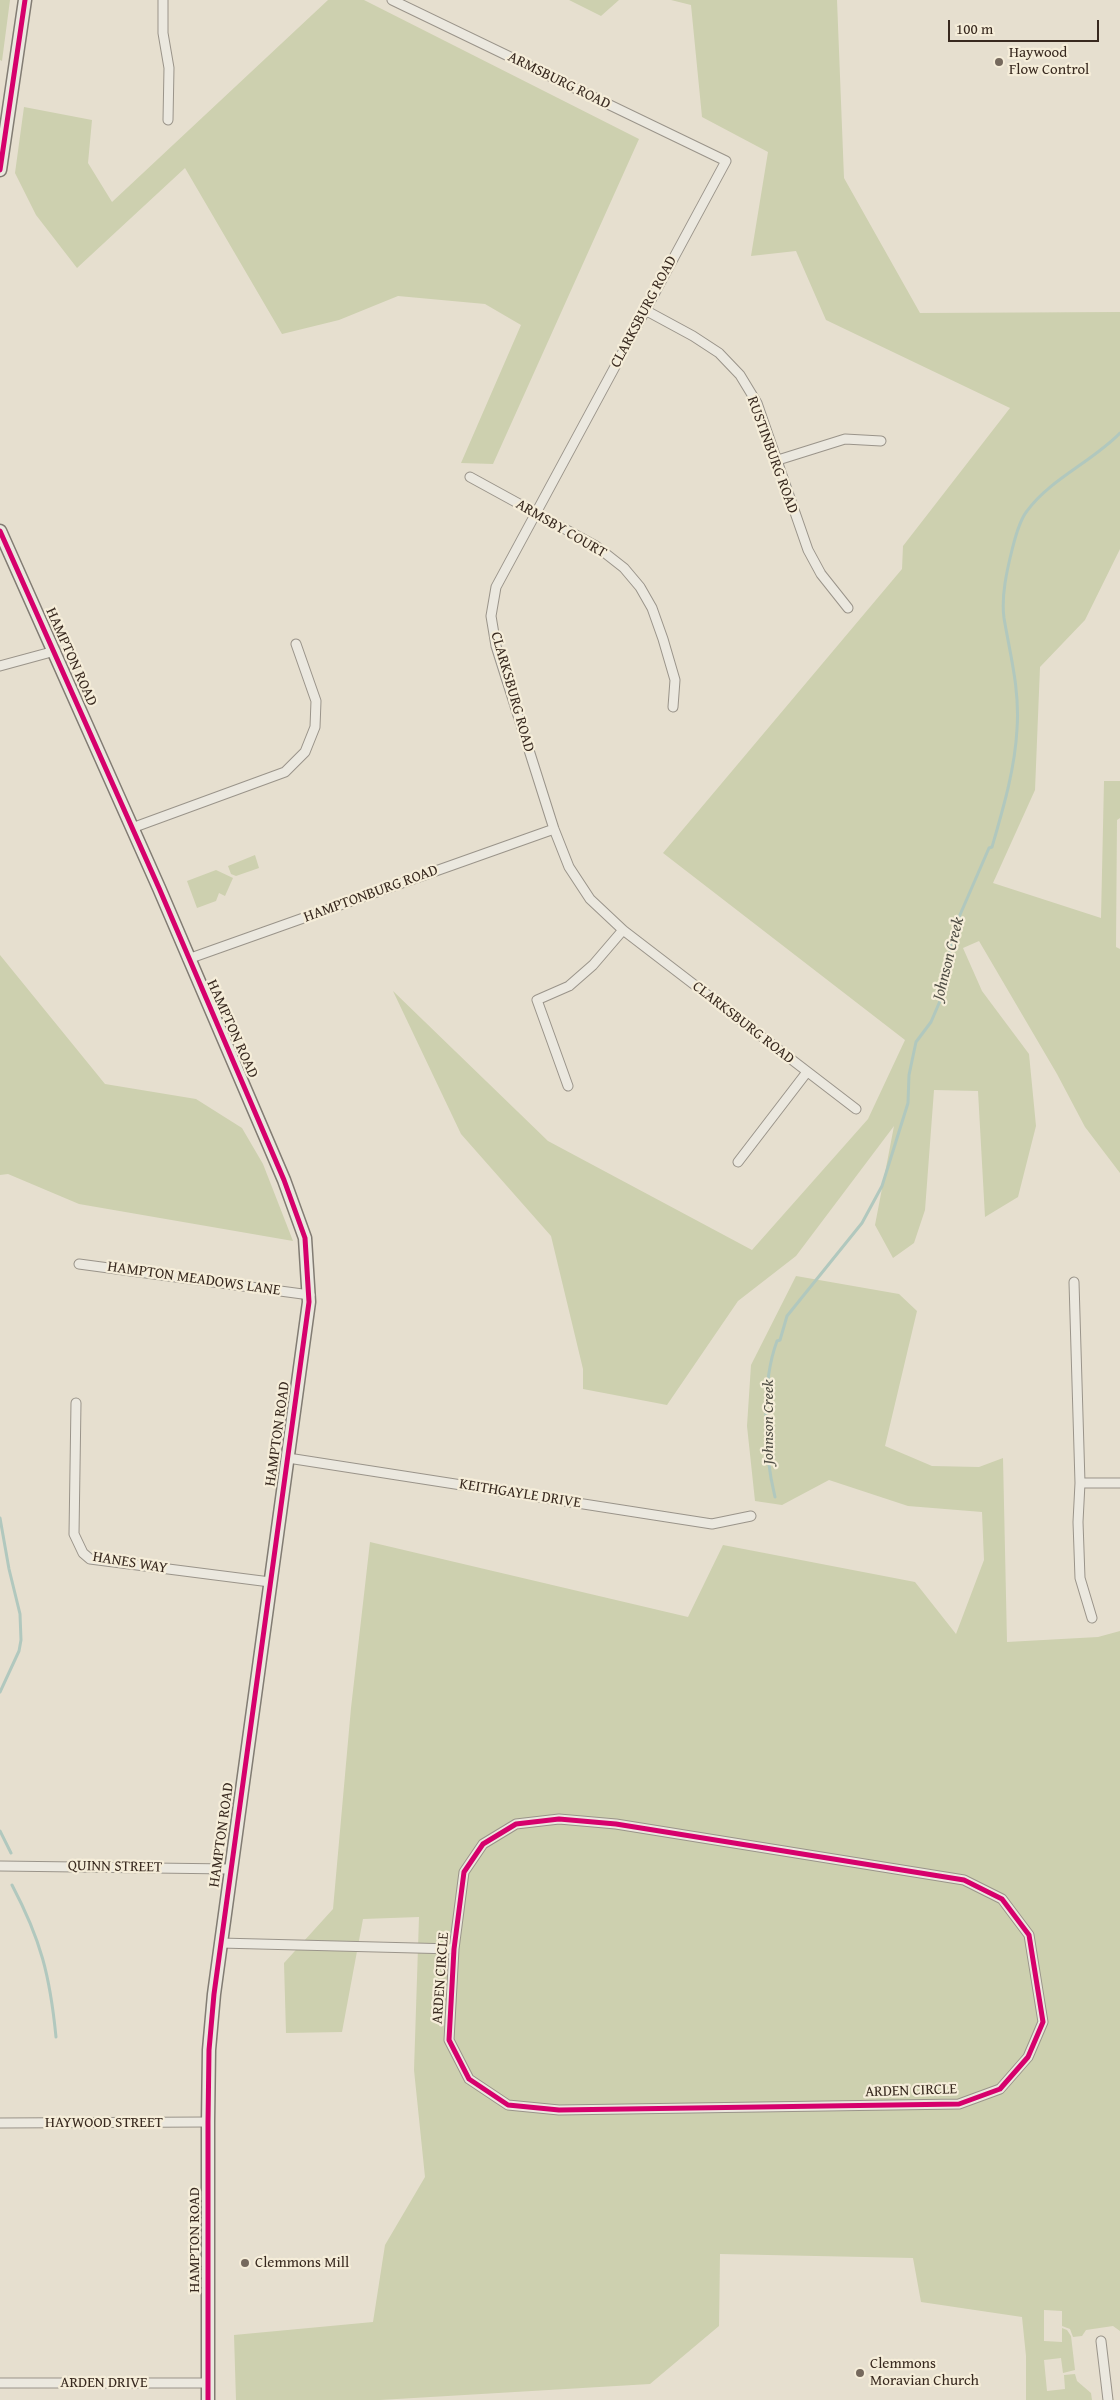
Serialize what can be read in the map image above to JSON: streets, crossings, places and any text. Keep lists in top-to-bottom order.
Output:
{
  "streets": {
    "main road": ["HAMPTON ROAD"],
    "street": [
      "ARMSBURG ROAD",
      "CLARKSBURG ROAD",
      "RUSTINBURG ROAD",
      "ARMSBY COURT",
      "HAMPTONBURG ROAD",
      "HAMPTON MEADOWS LANE",
      "KEITHGAYLE DRIVE",
      "HANES WAY",
      "QUINN STREET",
      "ARDEN CIRCLE",
      "HAYWOOD STREET",
      "ARDEN DRIVE"
    ]
  },
  "crossings": [
    ["ARMSBURG ROAD", "CLARKSBURG ROAD"],
    ["CLARKSBURG ROAD", "RUSTINBURG ROAD"],
    ["CLARKSBURG ROAD", "ARMSBY COURT"],
    ["CLARKSBURG ROAD", "HAMPTONBURG ROAD"],
    ["HAMPTON ROAD", "HAMPTONBURG ROAD"],
    ["HAMPTON ROAD", "HAMPTON MEADOWS LANE"],
    ["HAMPTON ROAD", "KEITHGAYLE DRIVE"],
    ["HAMPTON ROAD", "HANES WAY"],
    ["HAMPTON ROAD", "QUINN STREET"],
    ["HAMPTON ROAD", "ARDEN CIRCLE"],
    ["HAMPTON ROAD", "HAYWOOD STREET"],
    ["HAMPTON ROAD", "ARDEN DRIVE"]
  ],
  "water": ["Johnson Creek"],
  "places": ["Haywood Flow Control", "Clemmons Mill", "Clemmons Moravian Church"],
  "scale_bar": "100 m"
}
